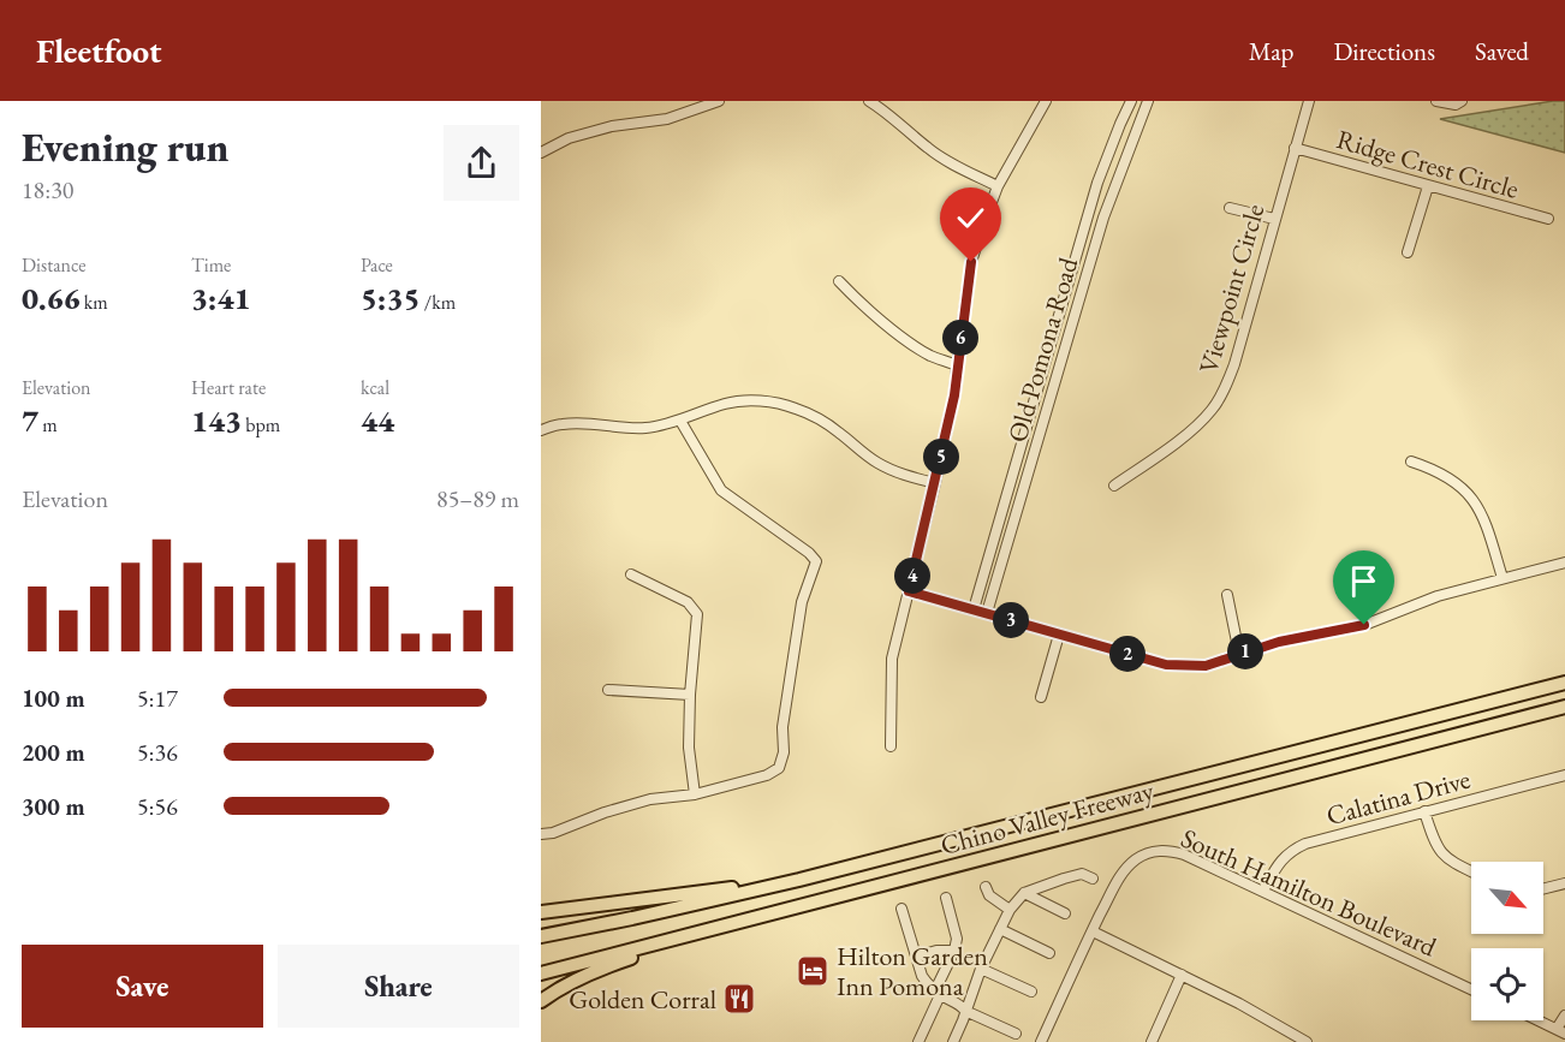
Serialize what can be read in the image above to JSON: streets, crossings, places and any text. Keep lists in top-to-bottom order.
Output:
{
  "streets": {
    "highway": ["Chino Valley Freeway"],
    "street": [
      "Ridge Crest Circle",
      "Viewpoint Circle",
      "Old Pomona Road",
      "Calatina Drive",
      "South Hamilton Boulevard"
    ]
  },
  "crossings": [
    ["Ridge Crest Circle", "Viewpoint Circle"],
    ["Calatina Drive", "South Hamilton Boulevard"]
  ],
  "places": {
    "hotel": ["Hilton Garden Inn Pomona"],
    "restaurant": ["Golden Corral"]
  },
  "north": "bottom right",
  "page": {
    "header": "Fleetfoot",
    "nav": ["Map", "Directions", "Saved"],
    "heading": ["Evening run", "18:30"],
    "stats": [
      ["Distance", "0.66 km"],
      ["Time", "3:41"],
      ["Pace", "5:35 /km"],
      ["Elevation", "7 m"],
      ["Heart rate", "143 bpm"],
      ["kcal", "44"]
    ],
    "pins": [
      "6",
      "5",
      "4",
      "3",
      "1",
      "2"
    ],
    "chart": ["Elevation", "85–89 m"],
    "list": [
      {
        "name": "100 m",
        "note": "5:17"
      },
      {
        "name": "200 m",
        "note": "5:36"
      },
      {
        "name": "300 m",
        "note": "5:56"
      }
    ],
    "buttons": ["Save", "Share"]
  }
}
